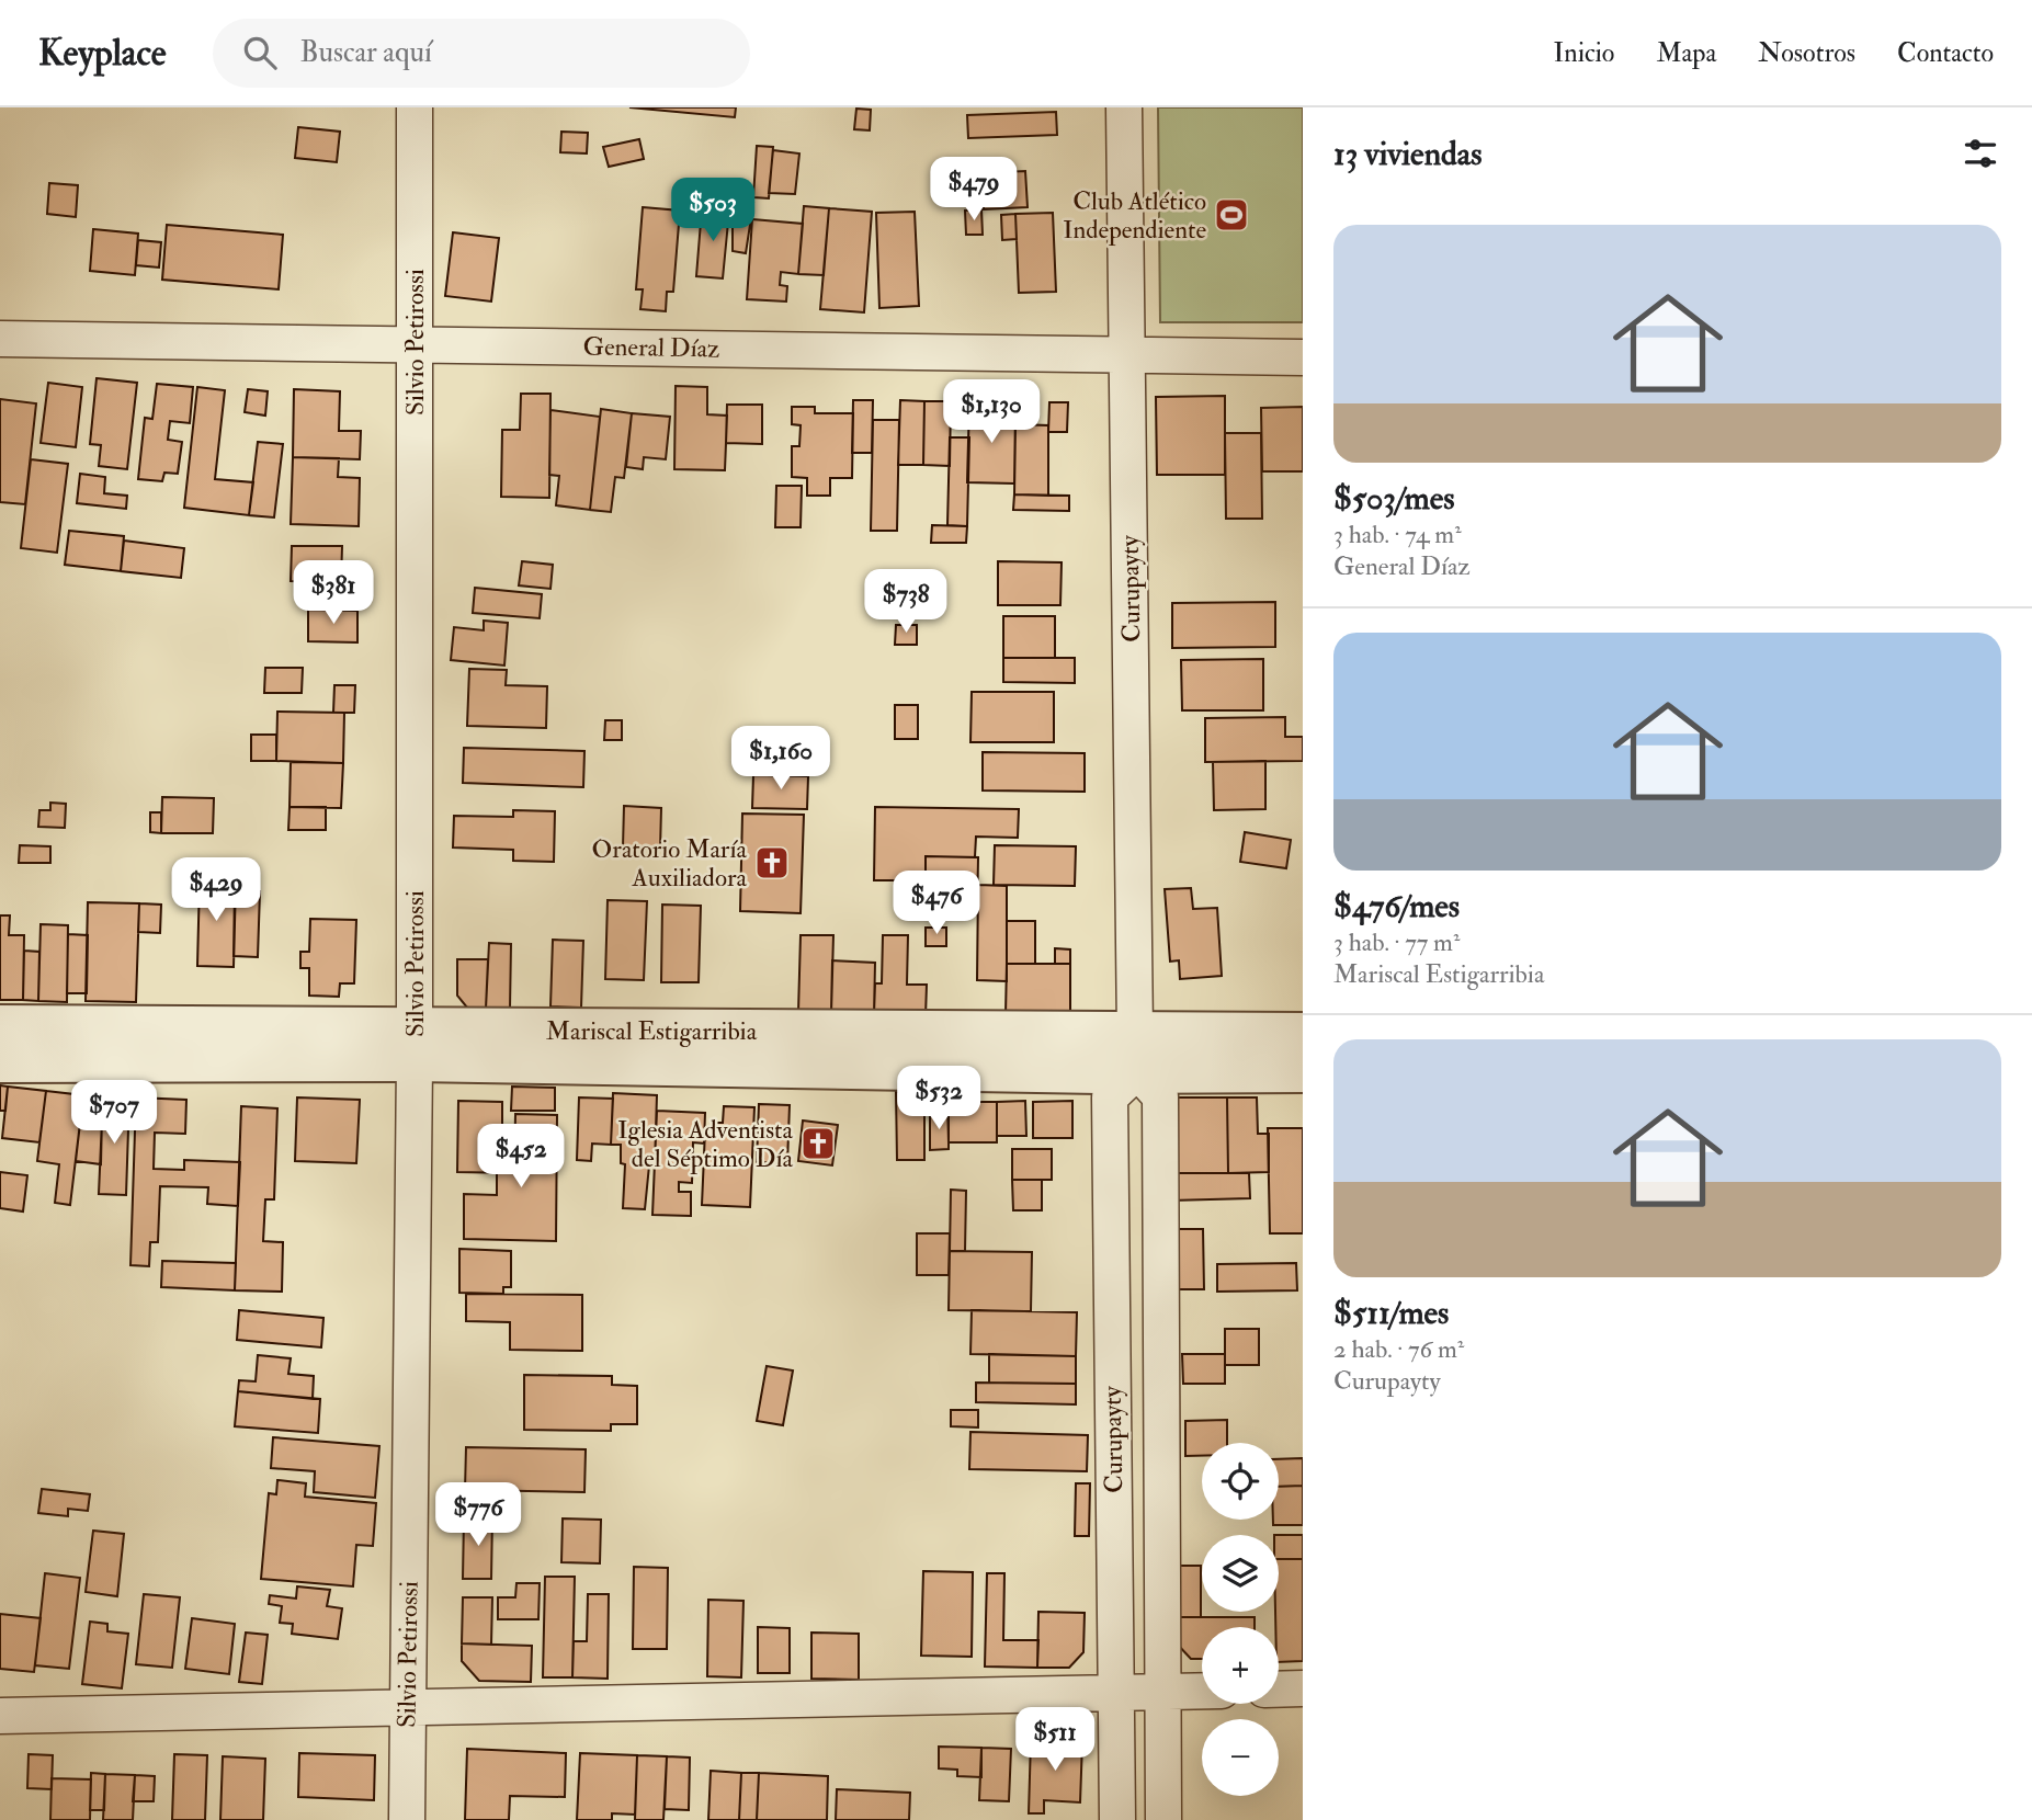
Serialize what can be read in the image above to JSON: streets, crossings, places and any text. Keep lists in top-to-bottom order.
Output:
{
  "streets": {
    "street": ["Silvio Petirossi", "General Díaz", "Curupayty"]
  },
  "crossings": [
    ["Silvio Petirossi", "General Díaz"],
    ["General Díaz", "Curupayty"]
  ],
  "places": {
    "sports": ["Club Atlético Independiente"],
    "church": ["Oratorio María Auxiliadora", "Iglesia Adventista del Séptimo Día"]
  },
  "page": {
    "header": "Keyplace",
    "search": "Buscar aquí",
    "nav": [
      "Inicio",
      "Mapa",
      "Nosotros",
      "Contacto"
    ],
    "heading": "13 viviendas",
    "price": [
      "$479",
      "$503",
      "$1,130",
      "$381",
      "$738",
      "$1,160",
      "$429",
      "$476",
      "$532",
      "$707",
      "$452",
      "$776",
      "$511"
    ],
    "list": [
      {
        "name": "$503/mes",
        "note": "3 hab. · 74 m² · General Díaz"
      },
      {
        "name": "$476/mes",
        "note": "3 hab. · 77 m² · Mariscal Estigarribia"
      },
      {
        "name": "$511/mes",
        "note": "2 hab. · 76 m² · Curupayty"
      }
    ],
    "map_buttons": ["+", "−"]
  }
}
